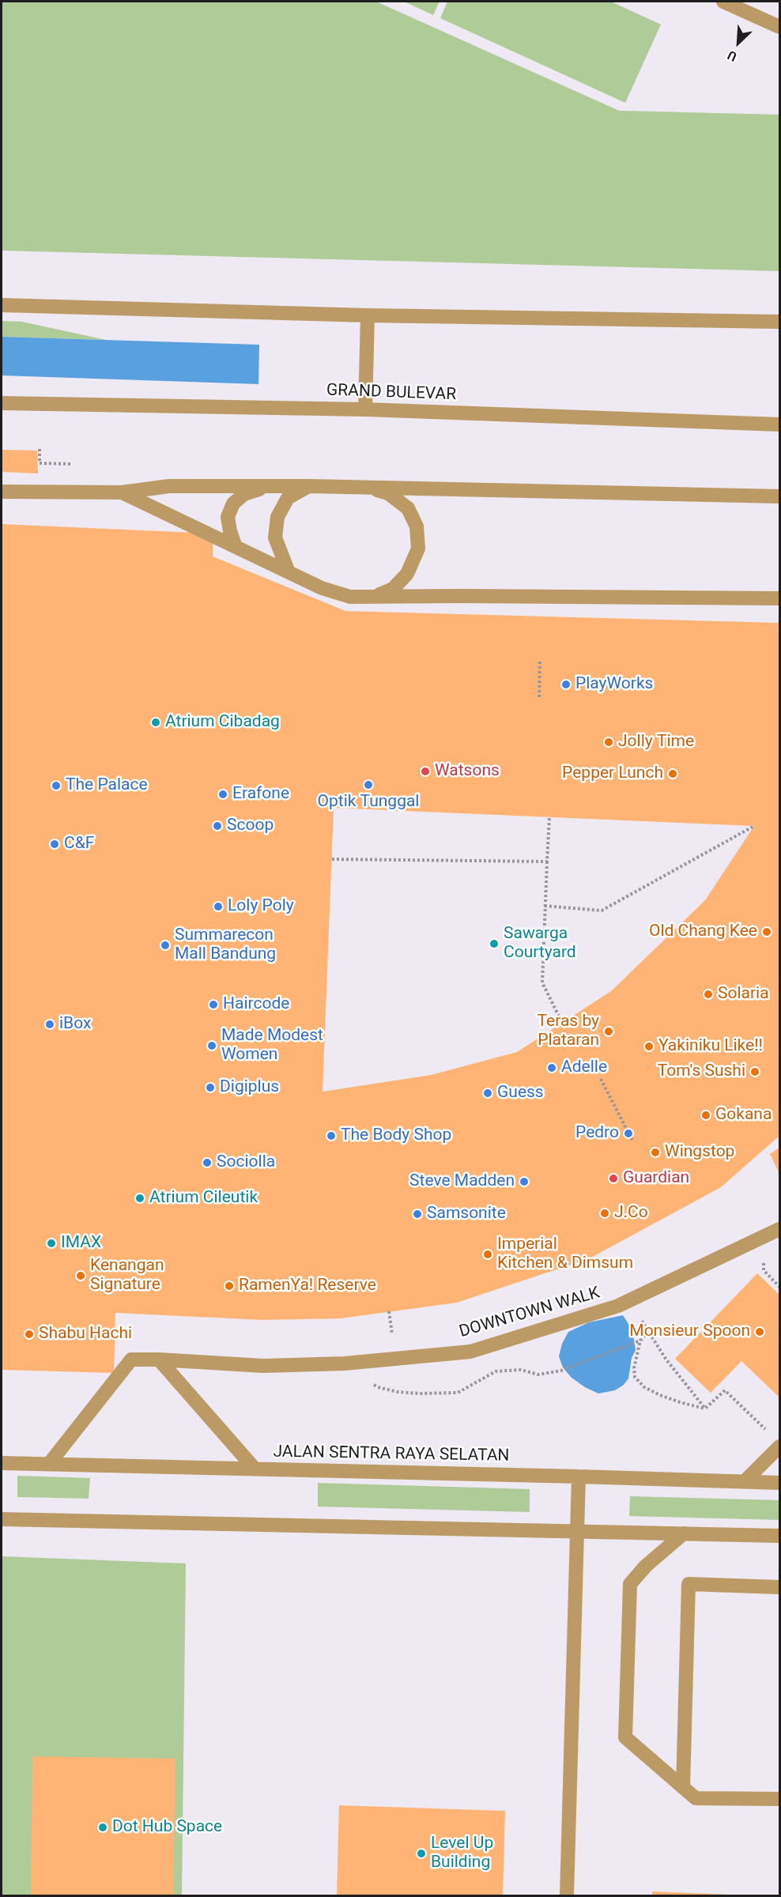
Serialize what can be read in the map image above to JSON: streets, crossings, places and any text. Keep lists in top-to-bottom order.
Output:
{
  "streets": {
    "street": ["GRAND BULEVAR", "DOWNTOWN WALK", "JALAN SENTRA RAYA SELATAN"]
  },
  "crossings": [
    ["DOWNTOWN WALK", "JALAN SENTRA RAYA SELATAN"]
  ],
  "places": [
    "PlayWorks",
    "Atrium Cibadag",
    "Jolly Time",
    "Watsons",
    "Pepper Lunch",
    "Optik Tunggal",
    "The Palace",
    "Erafone",
    "Scoop",
    "C&F",
    "Loly Poly",
    "Old Chang Kee",
    "Sawarga Courtyard",
    "Summarecon Mall Bandung",
    "Solaria",
    "Haircode",
    "iBox",
    "Teras by Plataran",
    "Made Modest Women",
    "Yakiniku Like!!",
    "Adelle",
    "Tom's Sushi",
    "Digiplus",
    "Guess",
    "Gokana",
    "Pedro",
    "The Body Shop",
    "Wingstop",
    "Sociolla",
    "Guardian",
    "Steve Madden",
    "Atrium Cileutik",
    "J.Co",
    "Samsonite",
    "IMAX",
    "Imperial Kitchen & Dimsum",
    "Kenangan Signature",
    "RamenYa! Reserve",
    "Monsieur Spoon",
    "Shabu Hachi",
    "Dot Hub Space",
    "Level Up Building"
  ],
  "north": "bottom left"
}
